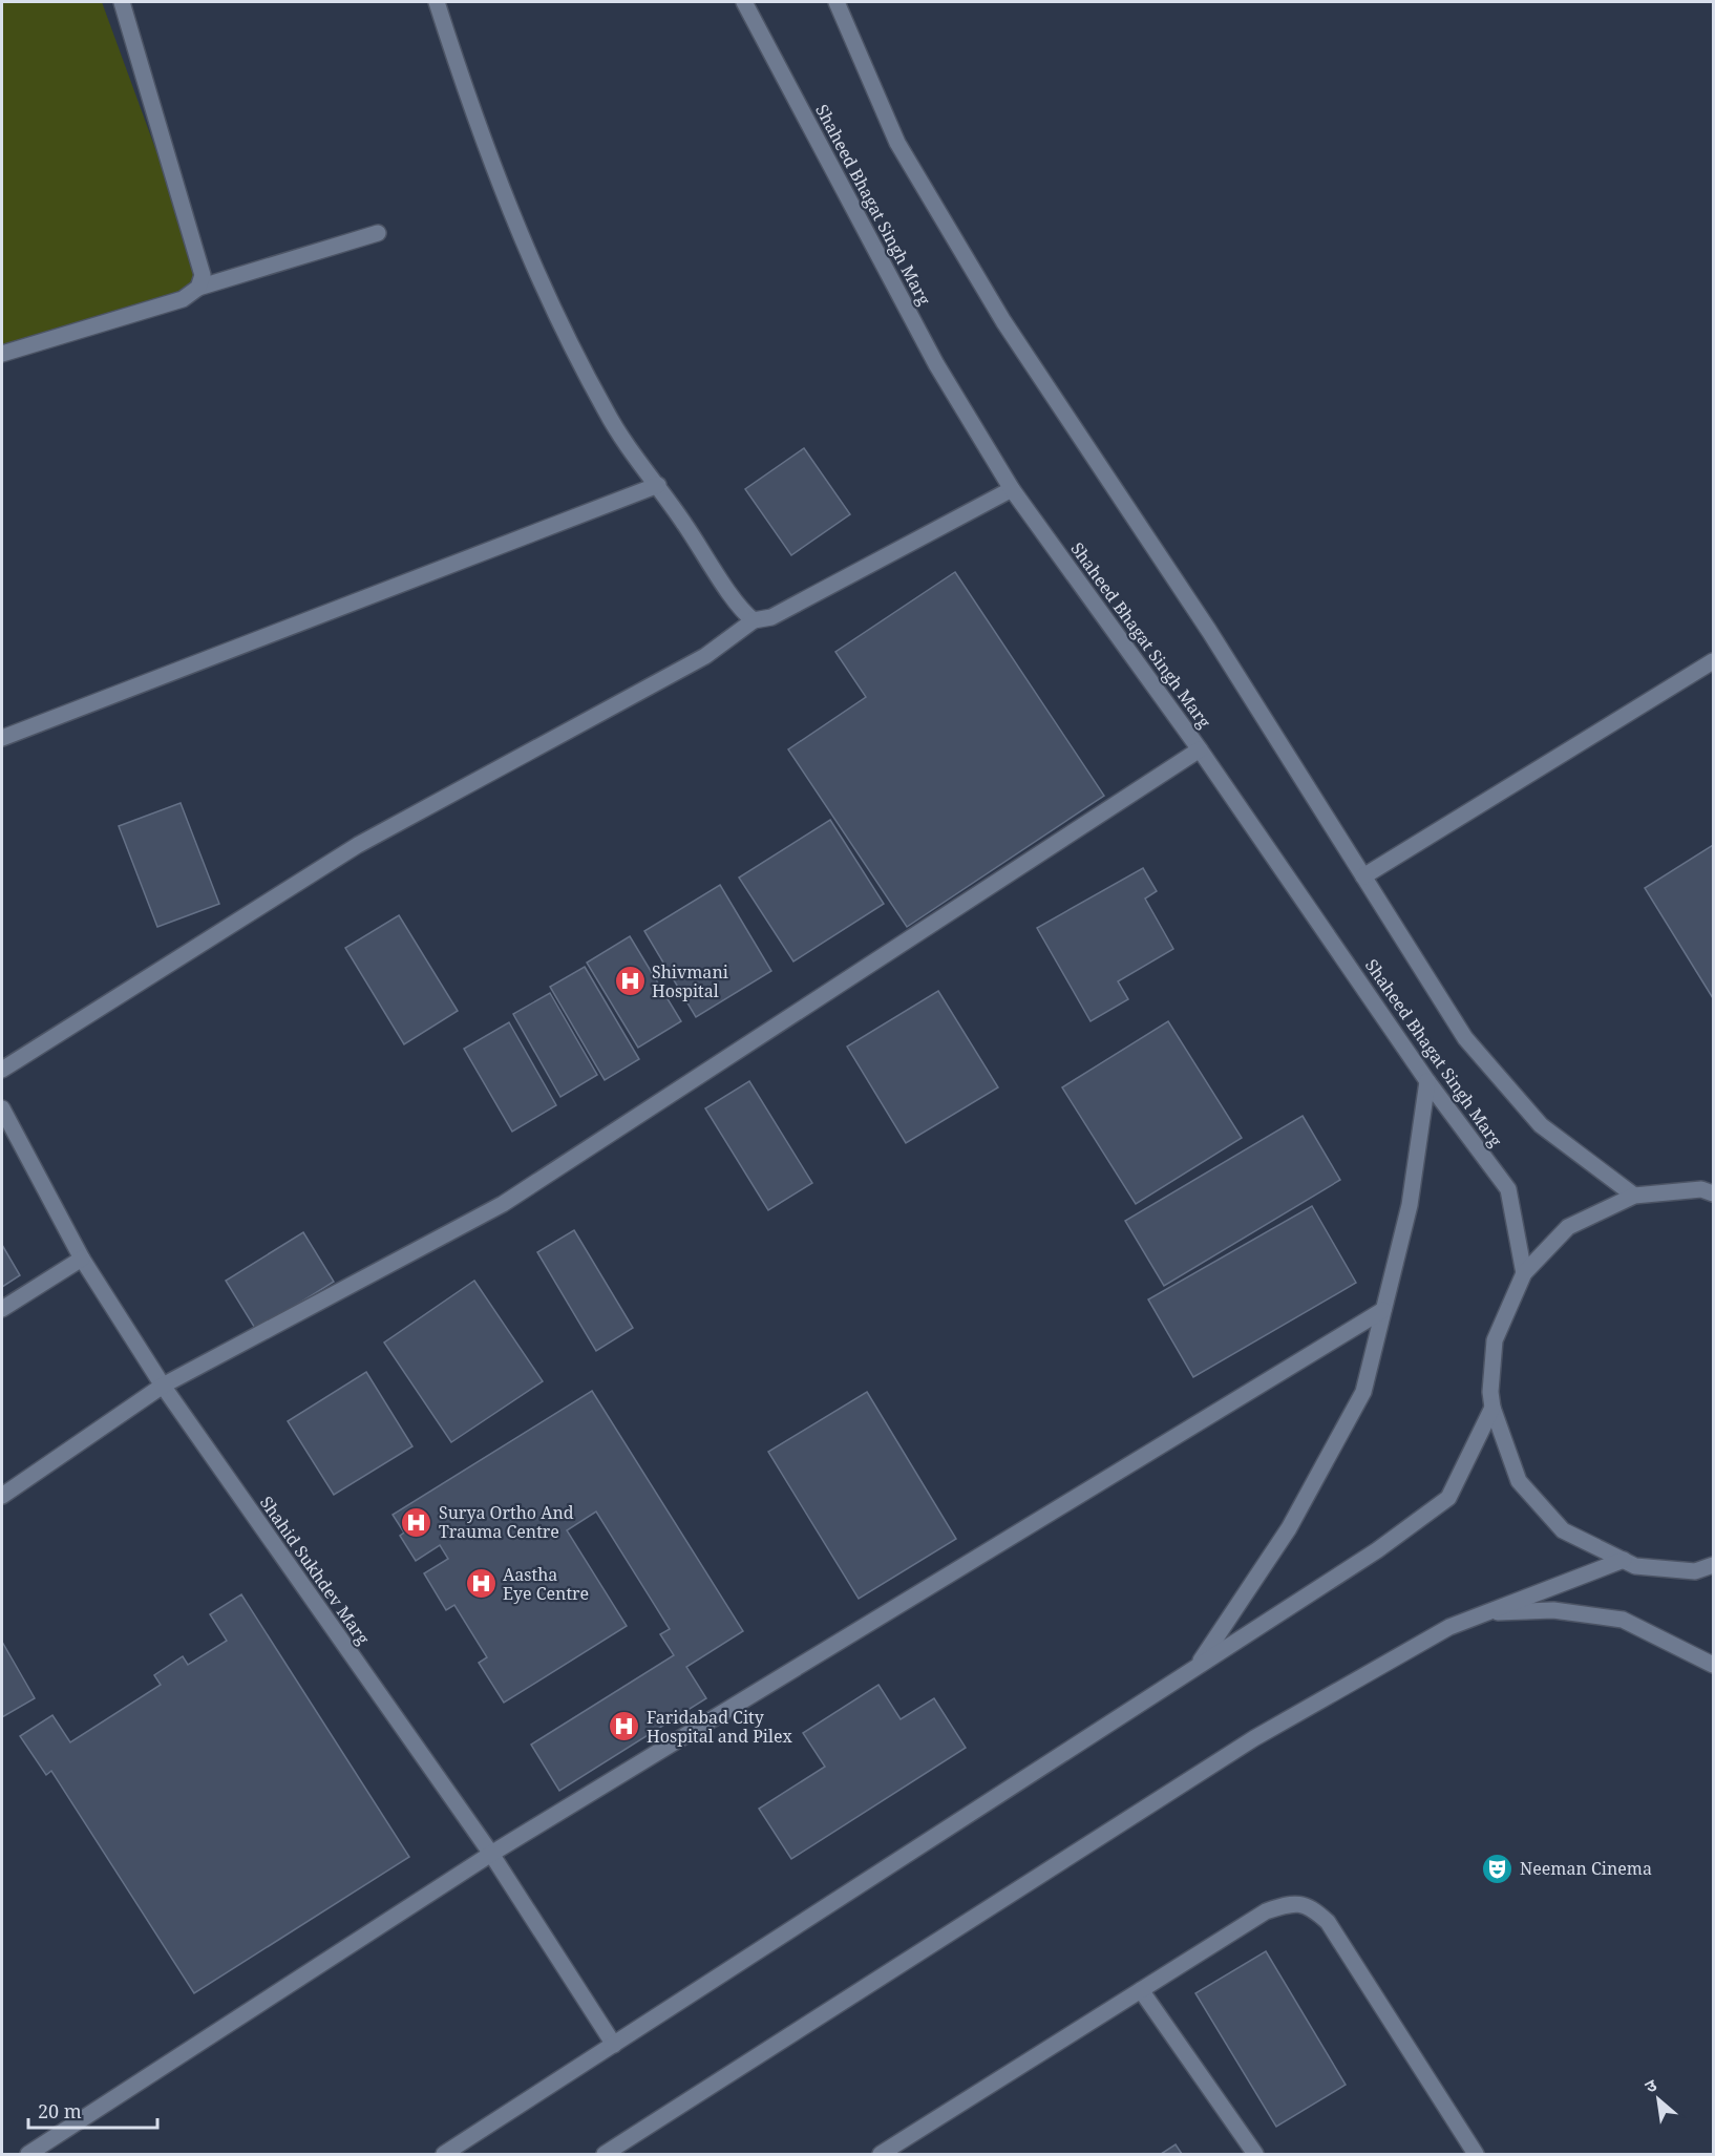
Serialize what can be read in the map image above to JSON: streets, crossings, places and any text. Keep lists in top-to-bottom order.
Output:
{
  "streets": {
    "street": ["Shaheed Bhagat Singh Marg", "Shahid Sukhdev Marg"]
  },
  "places": {
    "hospital": [
      "Shivmani Hospital",
      "Surya Ortho And Trauma Centre",
      "Aastha Eye Centre",
      "Faridabad City Hospital and Pilex"
    ],
    "theatre": ["Neeman Cinema"]
  },
  "scale_bar": "20 m",
  "north": "top left"
}
